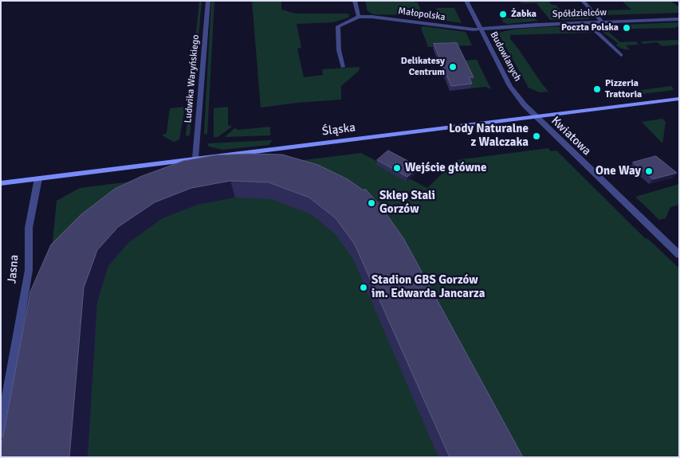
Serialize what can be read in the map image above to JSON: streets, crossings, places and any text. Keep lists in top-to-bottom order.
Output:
{
  "streets": {
    "street": [
      "Spółdzielców",
      "Małopolska",
      "Budowlanych",
      "Ludwika Waryńskiego",
      "Śląska",
      "Kwiatowa",
      "Jasna"
    ]
  },
  "crossings": [
    ["Spółdzielców", "Małopolska"],
    ["Spółdzielców", "Budowlanych"],
    ["Małopolska", "Budowlanych"],
    ["Budowlanych", "Śląska"],
    ["Budowlanych", "Kwiatowa"],
    ["Ludwika Waryńskiego", "Śląska"],
    ["Śląska", "Kwiatowa"],
    ["Śląska", "Jasna"]
  ],
  "places": [
    "Żabka",
    "Poczta Polska",
    "Delikatesy Centrum",
    "Pizzeria Trattoria",
    "Lody Naturalne z Walczaka",
    "Wejście główne",
    "One Way",
    "Sklep Stali Gorzów",
    "Stadion GBS Gorzów im. Edwarda Jancarza"
  ]
}
